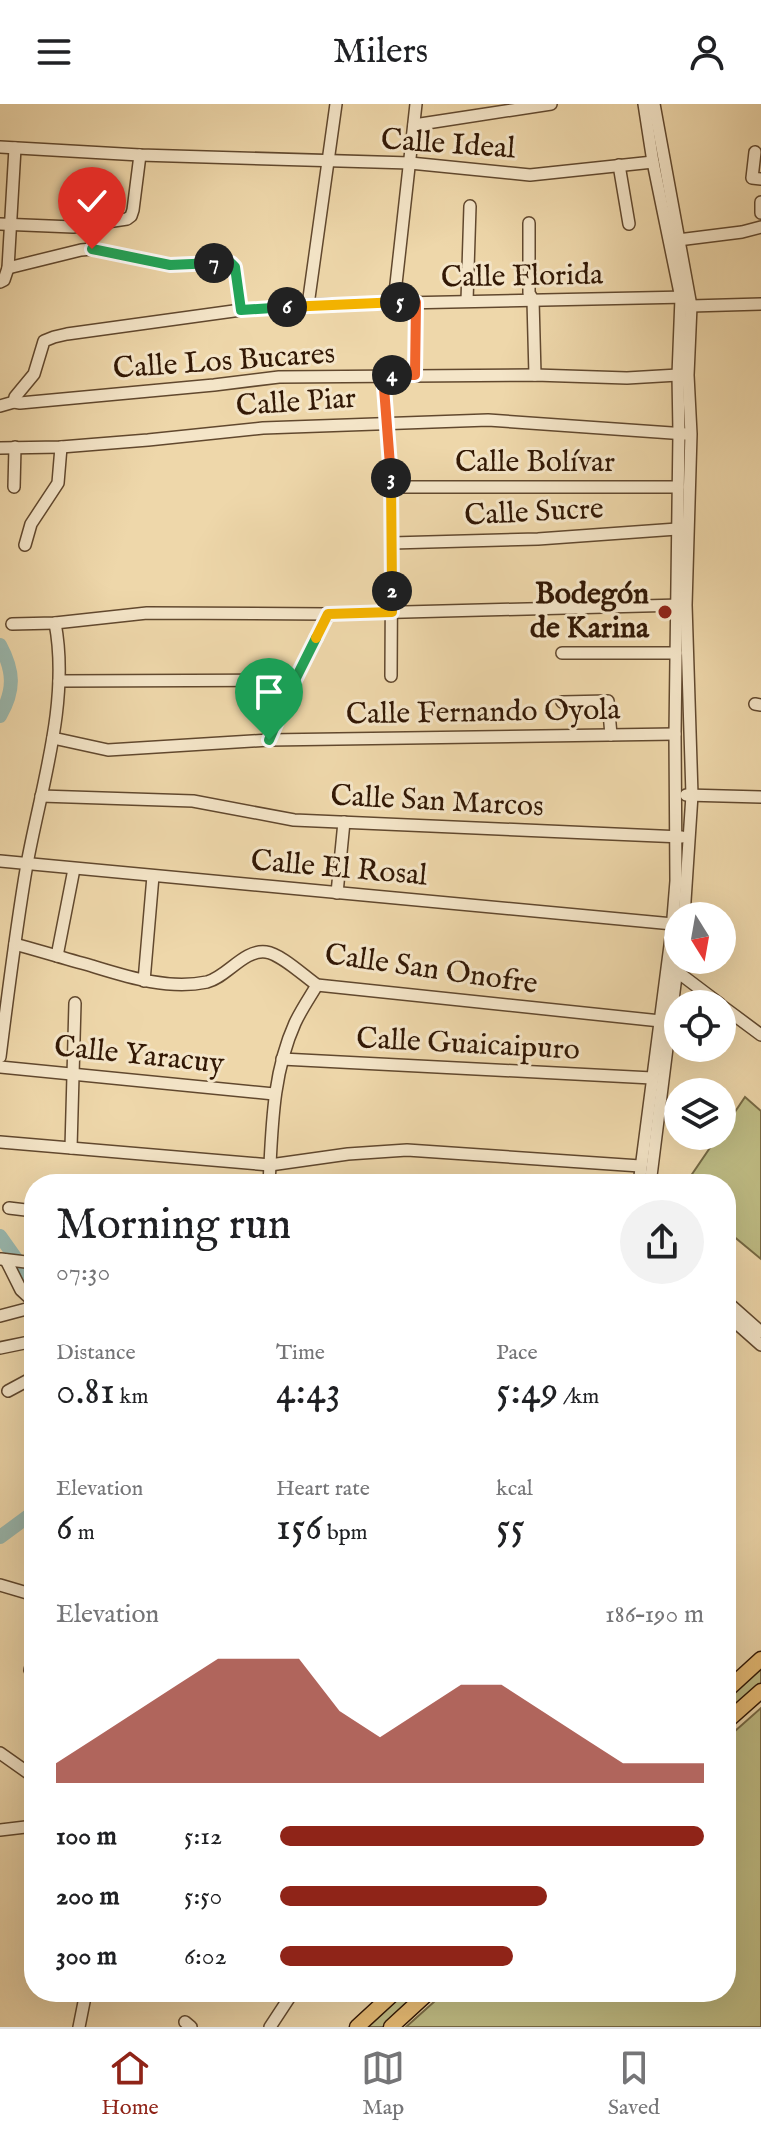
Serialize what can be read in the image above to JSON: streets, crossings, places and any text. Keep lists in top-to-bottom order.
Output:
{
  "streets": {
    "street": [
      "Calle Ideal",
      "Calle Florida",
      "Calle Los Bucares",
      "Calle Piar",
      "Calle Bolívar",
      "Calle Sucre",
      "Calle Fernando Oyola",
      "Calle San Marcos",
      "Calle El Rosal",
      "Calle San Onofre",
      "Calle Guaicaipuro",
      "Calle Yaracuy"
    ]
  },
  "crossings": [
    ["Calle Florida", "Calle Los Bucares"]
  ],
  "places": ["Bodegón de Karina"],
  "north": "bottom",
  "page": {
    "header": "Milers",
    "pins": [
      "7",
      "5",
      "6",
      "4",
      "3",
      "2"
    ],
    "heading": ["Morning run", "07:30"],
    "stats": [
      ["Distance", "0.81 km"],
      ["Time", "4:43"],
      ["Pace", "5:49 /km"],
      ["Elevation", "6 m"],
      ["Heart rate", "156 bpm"],
      ["kcal", "55"]
    ],
    "chart": ["Elevation", "186–190 m"],
    "list": [
      {
        "name": "100 m",
        "note": "5:12"
      },
      {
        "name": "200 m",
        "note": "5:50"
      },
      {
        "name": "300 m",
        "note": "6:02"
      }
    ],
    "tabs": ["Home", "Map", "Saved"]
  }
}
